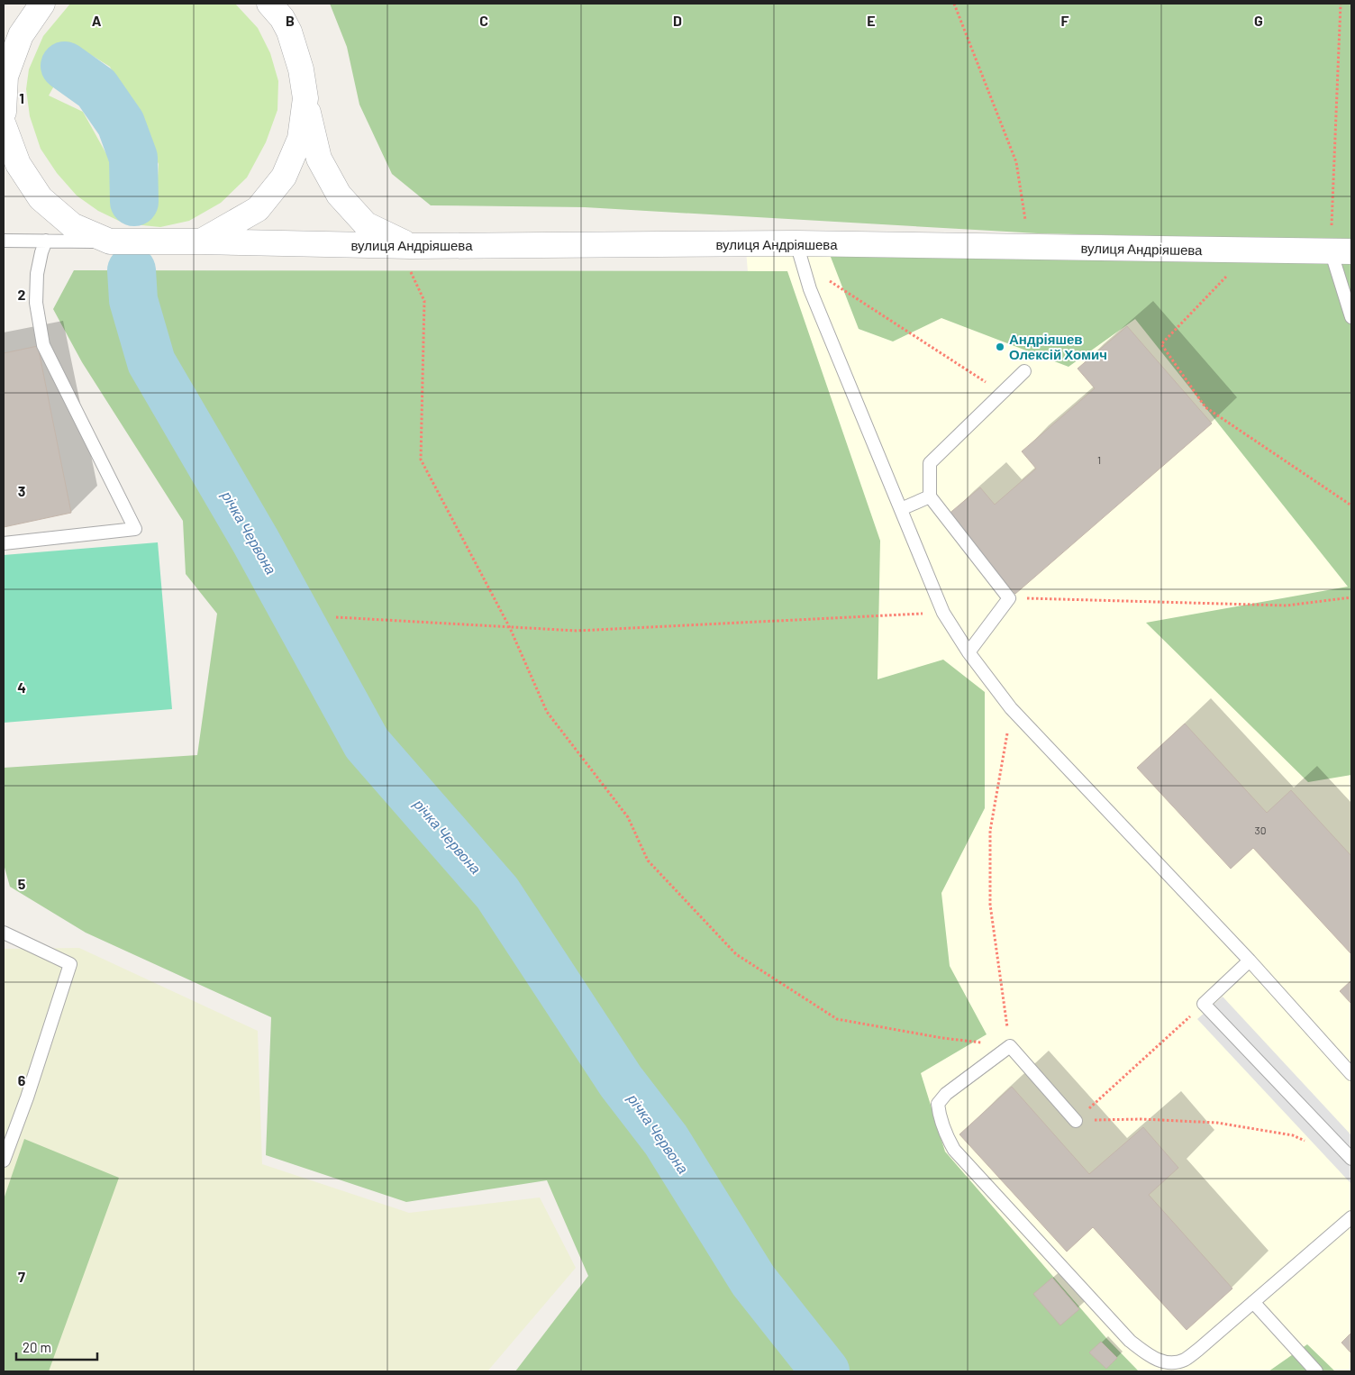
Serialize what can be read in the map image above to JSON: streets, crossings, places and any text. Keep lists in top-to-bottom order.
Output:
{
  "streets": {
    "street": ["вулиця Андріяшева"]
  },
  "water": ["річка Червона"],
  "places": ["Андріяшев Олексій Хомич"],
  "house_numbers": ["1", "30"],
  "scale_bar": "20 m",
  "grid": {
    "columns": [
      "A",
      "B",
      "C",
      "D",
      "E",
      "F",
      "G"
    ],
    "rows": [
      "1",
      "2",
      "3",
      "4",
      "5",
      "6",
      "7"
    ]
  }
}
